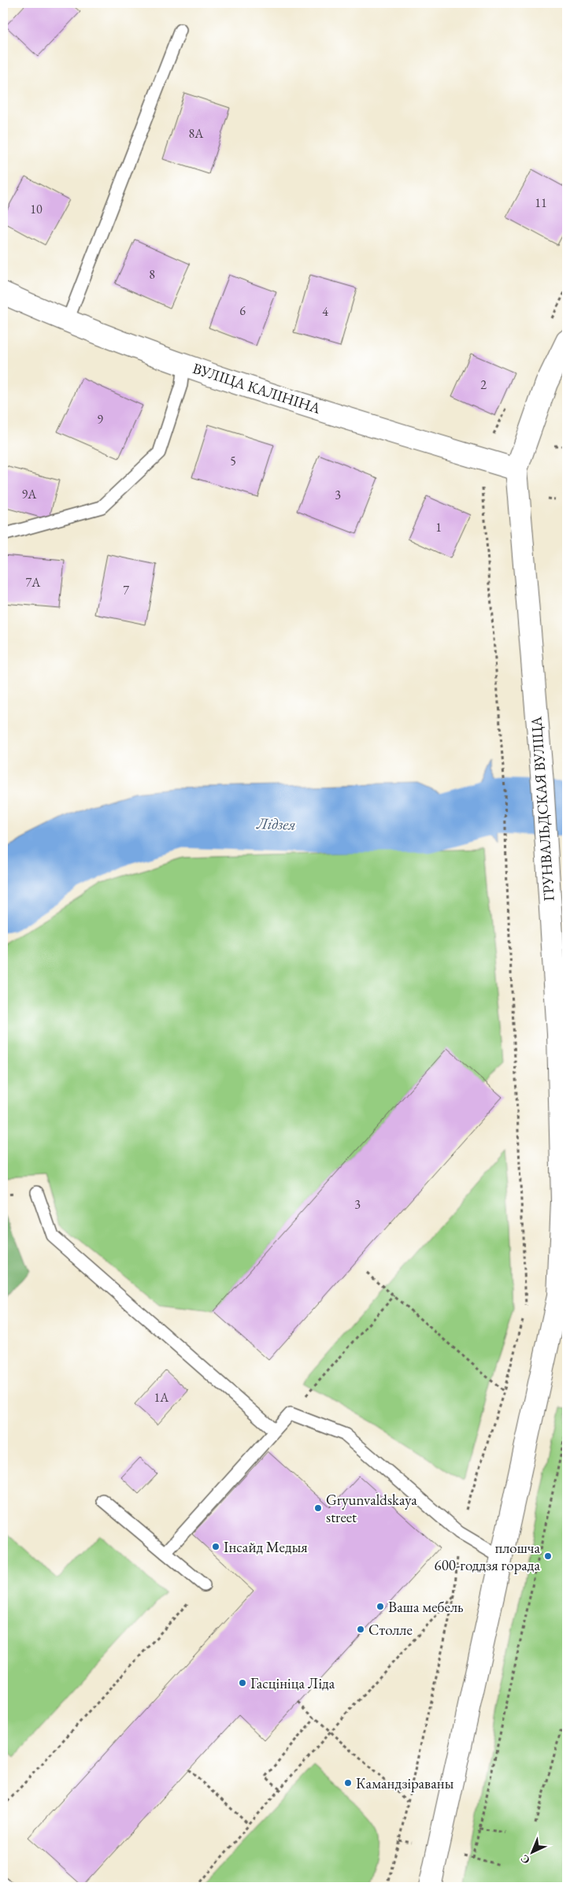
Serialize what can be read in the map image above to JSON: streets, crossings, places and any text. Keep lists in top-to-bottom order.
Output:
{
  "streets": {
    "main road": ["ВУЛІЦА КАЛІНІНА", "ГРУНВАЛЬДСКАЯ ВУЛІЦА"]
  },
  "crossings": [
    ["ВУЛІЦА КАЛІНІНА", "ГРУНВАЛЬДСКАЯ ВУЛІЦА"]
  ],
  "water": ["Лідзея"],
  "places": [
    "Gryunvaldskaya street",
    "Інсайд Медыя",
    "плошча 600-годдзя горада",
    "Ваша мебель",
    "Столле",
    "Гасцініца Ліда",
    "Камандзіраваны"
  ],
  "house_numbers": [
    "8А",
    "11",
    "10",
    "8",
    "6",
    "4",
    "2",
    "9",
    "5",
    "9А",
    "3",
    "1",
    "7А",
    "7",
    "3",
    "1А"
  ],
  "north": "bottom left"
}
